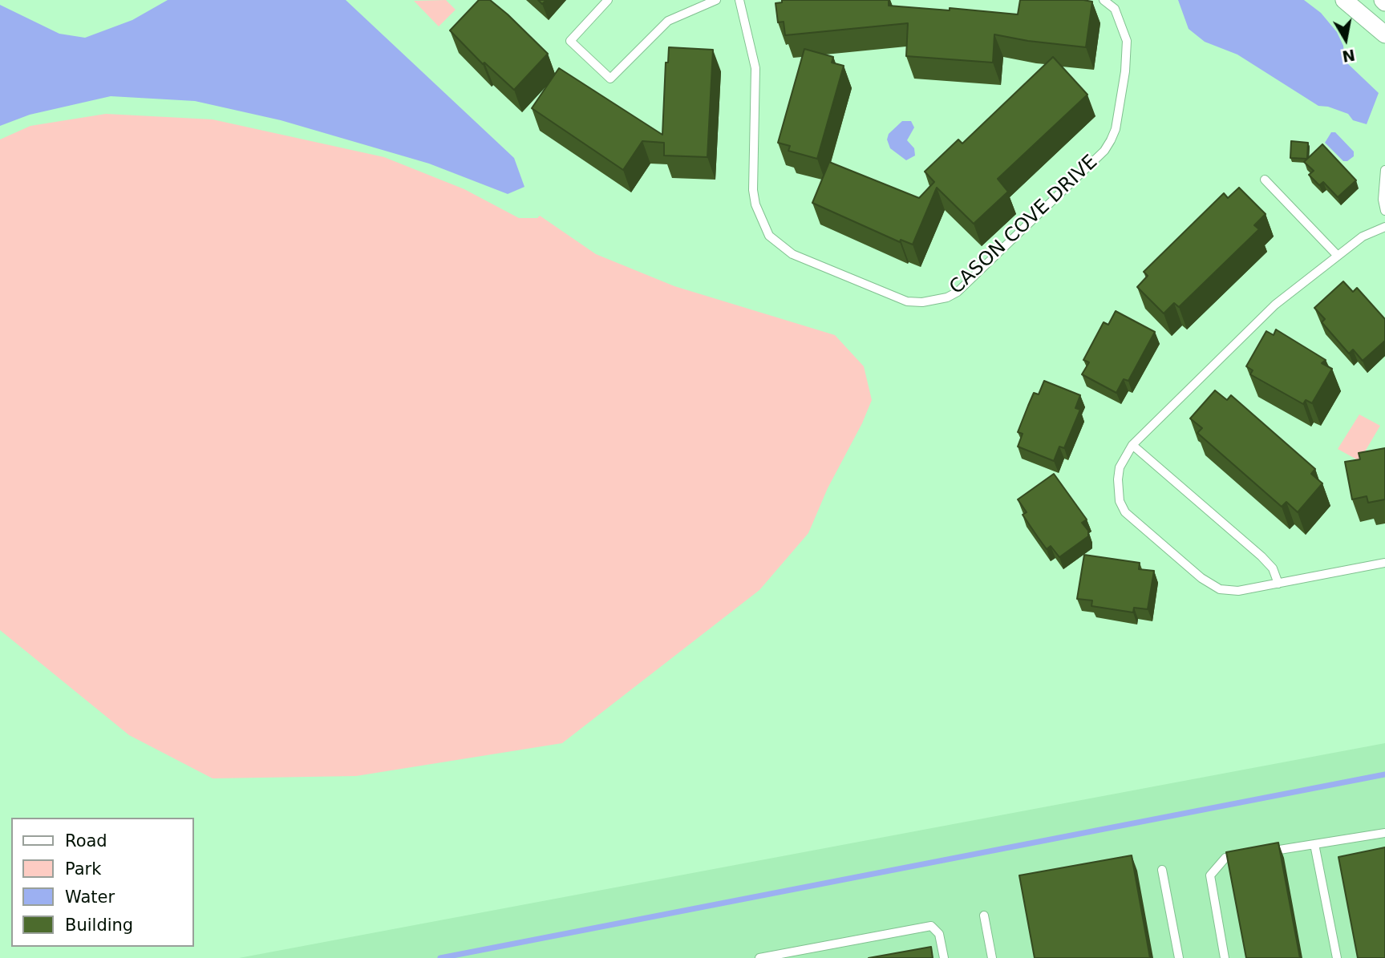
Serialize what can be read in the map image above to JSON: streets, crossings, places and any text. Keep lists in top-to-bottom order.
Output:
{
  "streets": {
    "lane": ["CASON COVE DRIVE"]
  },
  "legend": [
    "Road",
    "Park",
    "Water",
    "Building"
  ],
  "north": "bottom"
}
